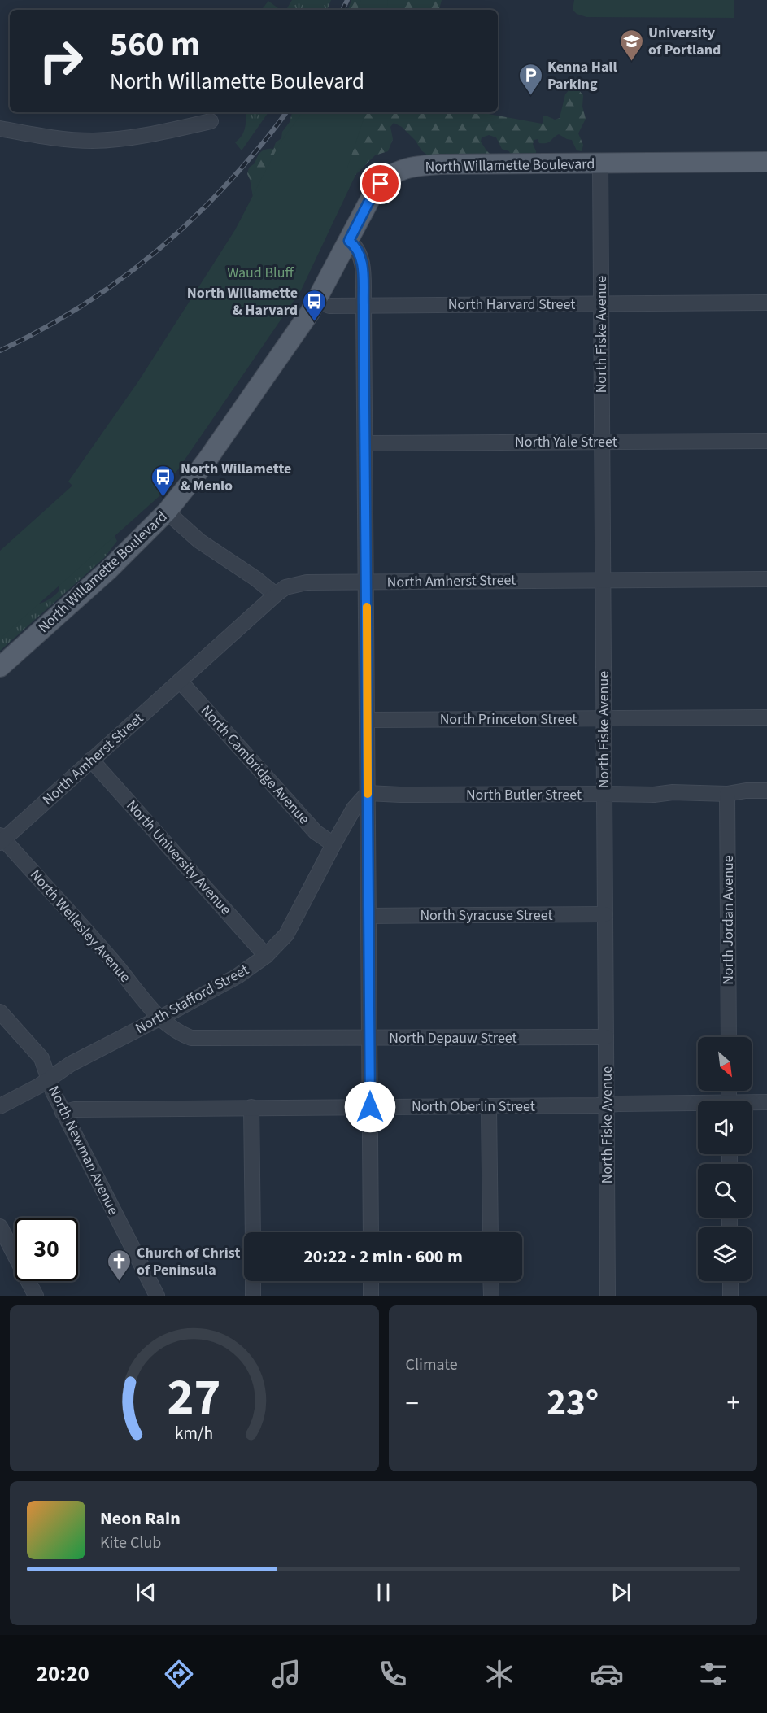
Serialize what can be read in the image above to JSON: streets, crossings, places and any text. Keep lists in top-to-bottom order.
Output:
{
  "streets": {
    "main road": ["North Willamette Boulevard"],
    "street": [
      "North Harvard Street",
      "North Fiske Avenue",
      "North Yale Street",
      "North Amherst Street",
      "North Princeton Street",
      "North Cambridge Avenue",
      "North Butler Street",
      "North University Avenue",
      "North Syracuse Street",
      "North Jordan Avenue",
      "North Wellesley Avenue",
      "North Stafford Street",
      "North Depauw Street",
      "North Oberlin Street",
      "North Newman Avenue"
    ]
  },
  "crossings": [
    ["North Willamette Boulevard", "North Harvard Street"],
    ["North Willamette Boulevard", "North Fiske Avenue"],
    ["North Harvard Street", "North Fiske Avenue"],
    ["North Fiske Avenue", "North Yale Street"],
    ["North Fiske Avenue", "North Amherst Street"],
    ["North Fiske Avenue", "North Princeton Street"],
    ["North Fiske Avenue", "North Butler Street"],
    ["North Fiske Avenue", "North Syracuse Street"],
    ["North Fiske Avenue", "North Depauw Street"],
    ["North Fiske Avenue", "North Oberlin Street"],
    ["North Amherst Street", "North Cambridge Avenue"],
    ["North Amherst Street", "North University Avenue"],
    ["North Amherst Street", "North Wellesley Avenue"],
    ["North Cambridge Avenue", "North Stafford Street"],
    ["North Butler Street", "North Jordan Avenue"],
    ["North Butler Street", "North Stafford Street"],
    ["North University Avenue", "North Stafford Street"],
    ["North Wellesley Avenue", "North Stafford Street"],
    ["North Wellesley Avenue", "North Depauw Street"],
    ["North Stafford Street", "North Depauw Street"],
    ["North Stafford Street", "North Newman Avenue"],
    ["North Oberlin Street", "North Newman Avenue"]
  ],
  "parks": ["Waud Bluff"],
  "places": {
    "school or university": ["University of Portland"],
    "parking": ["Kenna Hall Parking"],
    "bus stop": ["North Willamette & Harvard", "North Willamette & Menlo"],
    "church": ["Church of Christ of Peninsula"]
  },
  "north": "bottom right",
  "page": {
    "turn": ["560 m", "North Willamette Boulevard"],
    "limit": "30",
    "trip": "20:22 · 2 min · 600 m",
    "tile": "Climate",
    "heat": ["−", "23°", "+"],
    "song": ["Neon Rain", "Kite Club"],
    "tabs": "20:20",
    "gauge": ["27", "km/h"]
  }
}
